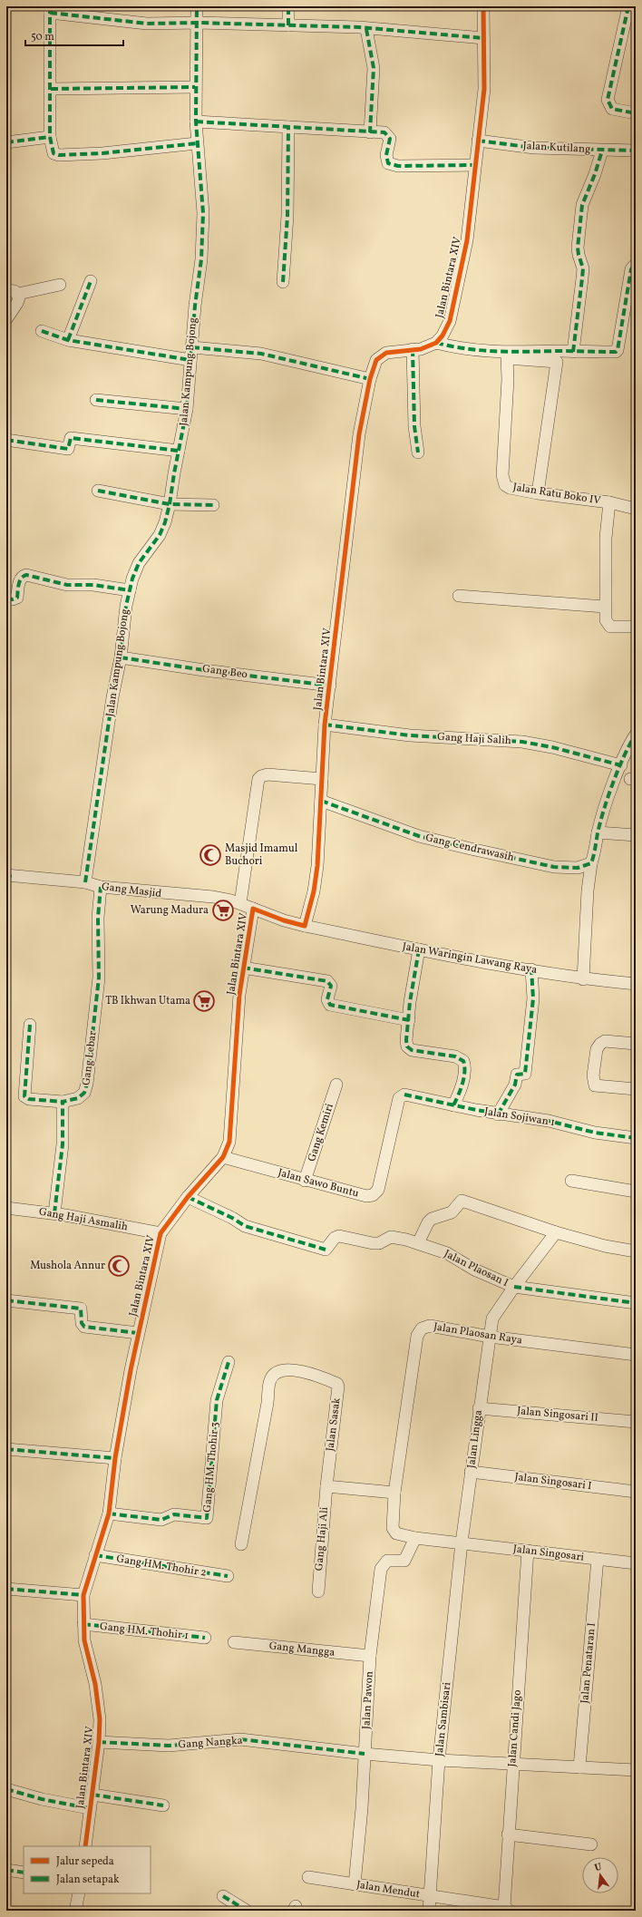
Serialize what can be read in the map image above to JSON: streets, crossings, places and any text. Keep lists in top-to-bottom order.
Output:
{
  "streets": {
    "street": [
      "Jalan Kutilang",
      "Jalan Bintara XIV",
      "Jalan Kampung Bojong",
      "Jalan Ratu Boko IV",
      "Gang Beo",
      "Gang Haji Salih",
      "Gang Cendrawasih",
      "Gang Masjid",
      "Jalan Waringin Lawang Raya",
      "Gang Lebar",
      "Jalan Sojiwan 1",
      "Gang Kemiri",
      "Jalan Sawo Buntu",
      "Gang Haji Asmalih",
      "Jalan Plaosan I",
      "Jalan Plaosan Raya",
      "Jalan Singosari II",
      "Jalan Sasak",
      "Jalan Lingga",
      "Gang HM. Thohir 3",
      "Jalan Singosari I",
      "Gang Haji Ali",
      "Jalan Singosari",
      "Gang HM. Thohir 2",
      "Gang HM. Thohir 1",
      "Gang Mangga",
      "Jalan Penataran I",
      "Jalan Pawon",
      "Jalan Sambisari",
      "Jalan Candi Jago",
      "Gang Nangka",
      "Jalan Mendut"
    ]
  },
  "crossings": [
    ["Jalan Kutilang", "Jalan Bintara XIV"],
    ["Jalan Bintara XIV", "Gang Beo"],
    ["Jalan Bintara XIV", "Gang Haji Salih"],
    ["Jalan Bintara XIV", "Gang Cendrawasih"],
    ["Jalan Bintara XIV", "Gang Masjid"],
    ["Jalan Bintara XIV", "Jalan Waringin Lawang Raya"],
    ["Jalan Bintara XIV", "Jalan Sawo Buntu"],
    ["Jalan Bintara XIV", "Gang Haji Asmalih"],
    ["Jalan Bintara XIV", "Jalan Plaosan I"],
    ["Jalan Bintara XIV", "Gang HM. Thohir 3"],
    ["Jalan Bintara XIV", "Gang HM. Thohir 2"],
    ["Jalan Bintara XIV", "Gang HM. Thohir 1"],
    ["Jalan Bintara XIV", "Gang Nangka"],
    ["Jalan Kampung Bojong", "Gang Beo"],
    ["Jalan Kampung Bojong", "Gang Masjid"],
    ["Gang Masjid", "Gang Lebar"],
    ["Jalan Sojiwan 1", "Jalan Sawo Buntu"],
    ["Gang Kemiri", "Jalan Sawo Buntu"],
    ["Jalan Plaosan I", "Jalan Lingga"],
    ["Jalan Plaosan Raya", "Jalan Lingga"],
    ["Jalan Singosari II", "Jalan Lingga"],
    ["Jalan Sasak", "Gang Haji Ali"],
    ["Jalan Lingga", "Jalan Singosari I"],
    ["Jalan Lingga", "Jalan Singosari"],
    ["Jalan Lingga", "Jalan Sambisari"],
    ["Jalan Singosari", "Jalan Penataran I"],
    ["Jalan Singosari", "Jalan Sambisari"],
    ["Jalan Singosari", "Jalan Candi Jago"],
    ["Gang Mangga", "Jalan Pawon"],
    ["Jalan Penataran I", "Gang Nangka"],
    ["Jalan Pawon", "Gang Nangka"],
    ["Jalan Pawon", "Jalan Mendut"],
    ["Jalan Sambisari", "Gang Nangka"],
    ["Jalan Sambisari", "Jalan Mendut"],
    ["Jalan Candi Jago", "Gang Nangka"],
    ["Jalan Candi Jago", "Jalan Mendut"]
  ],
  "places": {
    "mosque": ["Masjid Imamul Buchori", "Mushola Annur"],
    "supermarket": ["Warung Madura", "TB Ikhwan Utama"]
  },
  "legend": ["Jalur sepeda", "Jalan setapak"],
  "scale_bar": "50 m",
  "north": "top"
}
